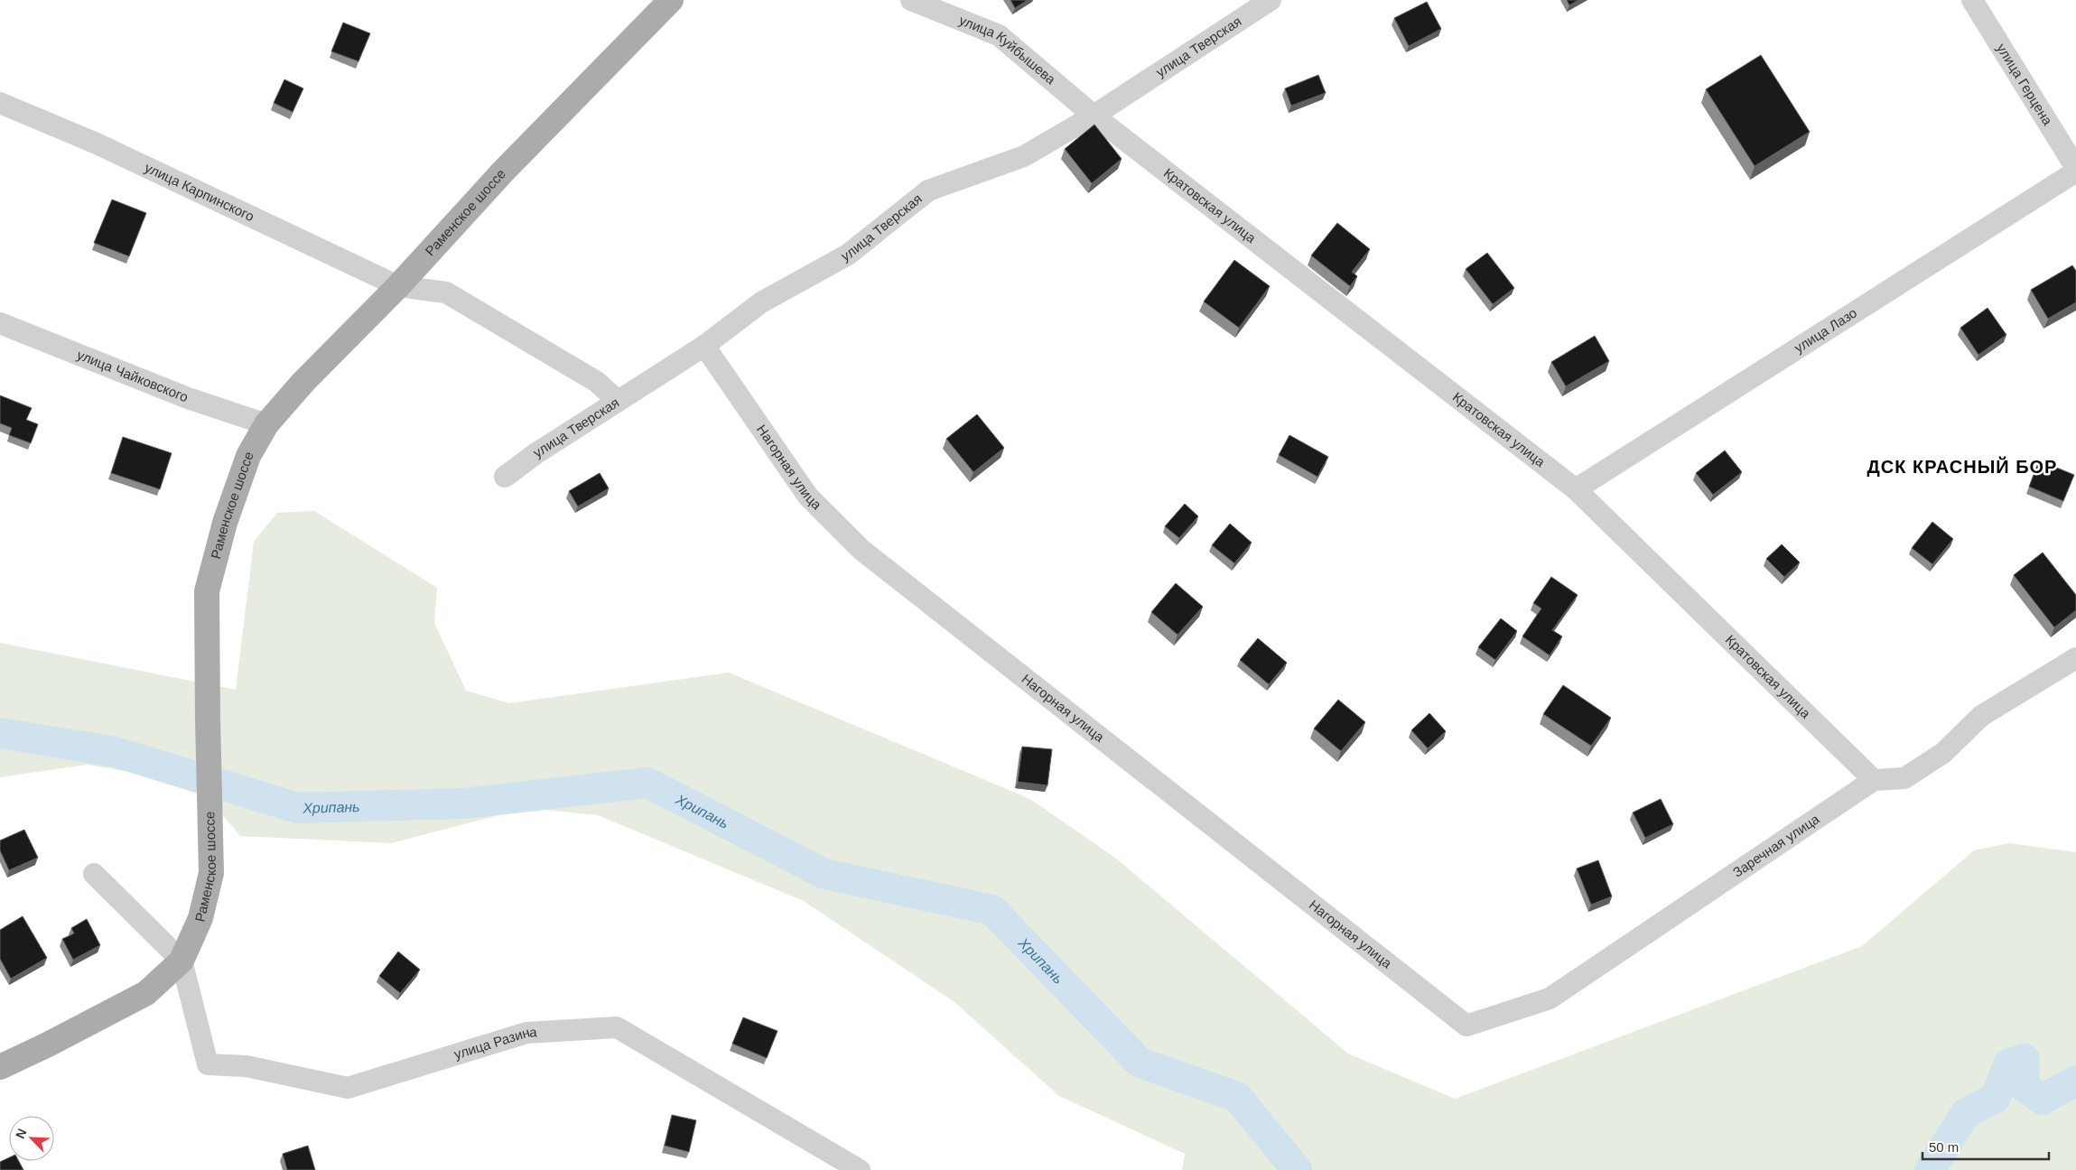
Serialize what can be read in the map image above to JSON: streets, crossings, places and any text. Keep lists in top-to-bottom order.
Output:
{
  "streets": {
    "main road": ["Раменское шоссе"],
    "street": [
      "улица Тверская",
      "улица Куйбышева",
      "улица Герцена",
      "улица Карпинского",
      "Кратовская улица",
      "улица Лазо",
      "улица Чайковского",
      "Нагорная улица",
      "Заречная улица",
      "улица Разина"
    ]
  },
  "crossings": [
    ["улица Тверская", "улица Куйбышева"],
    ["улица Тверская", "улица Карпинского"],
    ["улица Тверская", "Кратовская улица"],
    ["улица Тверская", "Нагорная улица"],
    ["улица Куйбышева", "Кратовская улица"],
    ["улица Герцена", "улица Лазо"],
    ["улица Карпинского", "Раменское шоссе"],
    ["Кратовская улица", "улица Лазо"],
    ["Кратовская улица", "Заречная улица"],
    ["Раменское шоссе", "улица Чайковского"],
    ["Раменское шоссе", "улица Разина"],
    ["Нагорная улица", "Заречная улица"]
  ],
  "districts": ["ДСК КРАСНЫЙ БОР"],
  "water": ["Хрипань"],
  "scale_bar": "50 m",
  "north": "top left"
}
